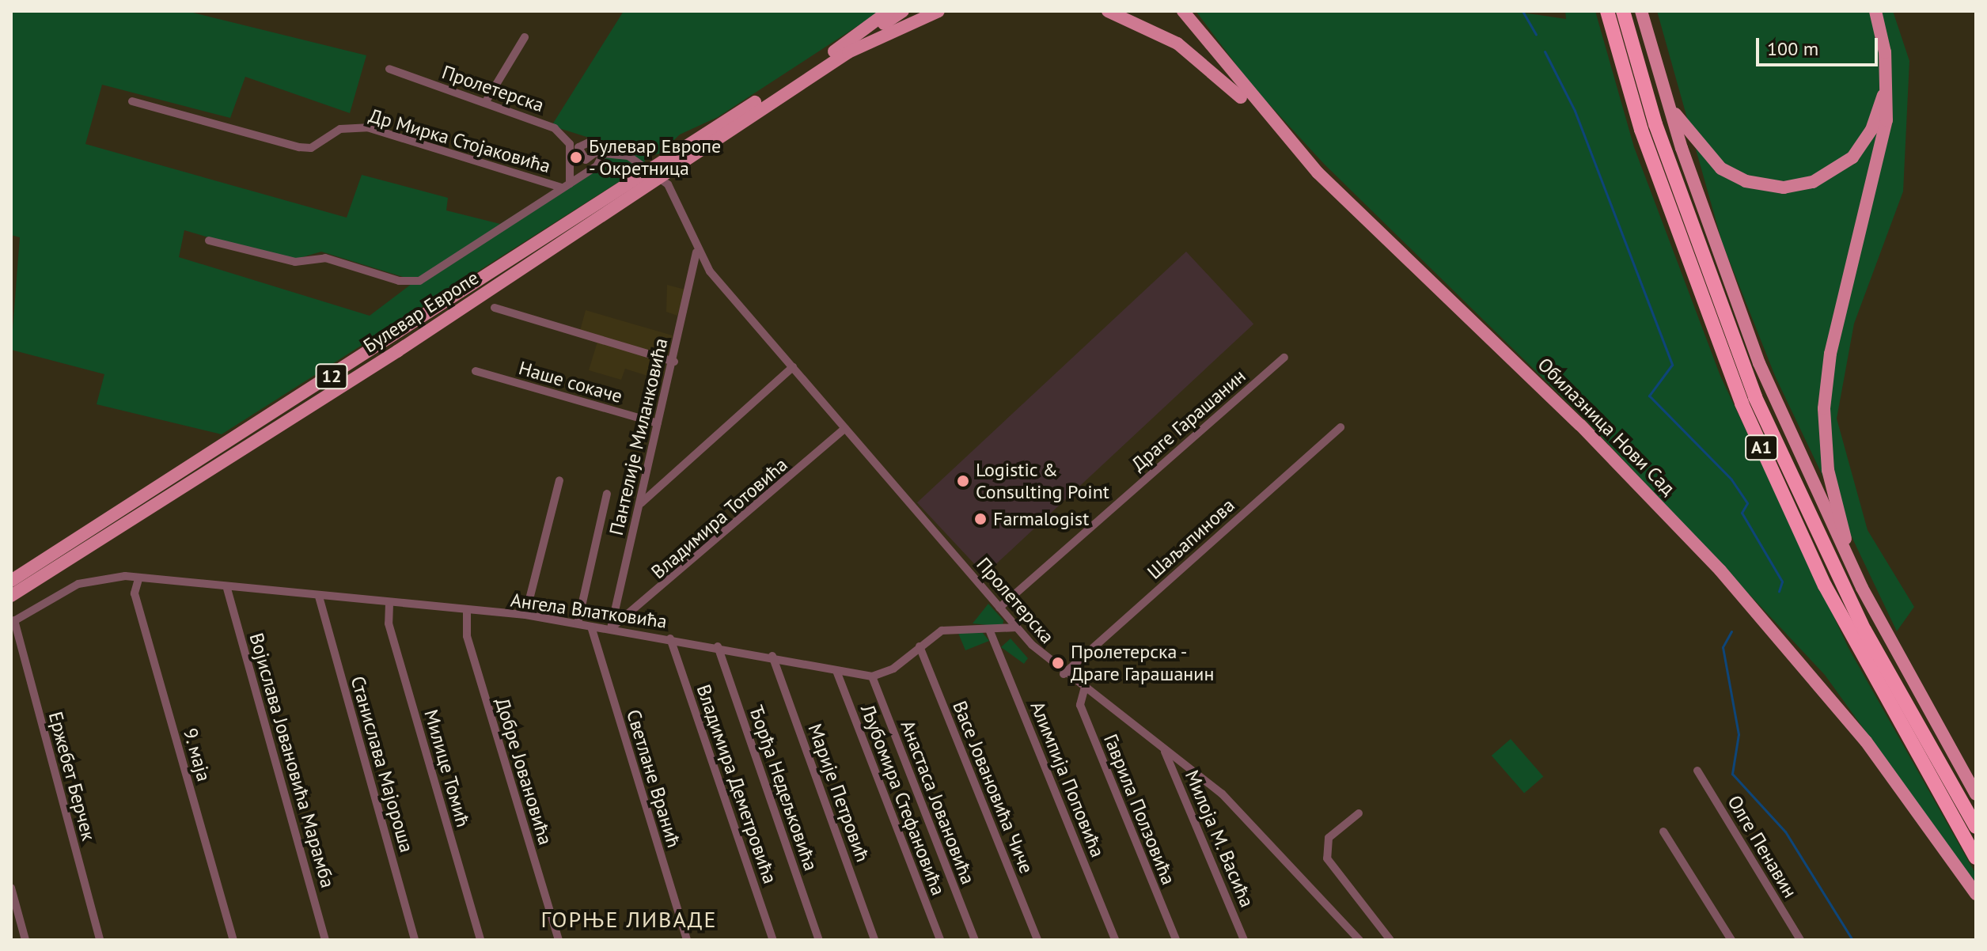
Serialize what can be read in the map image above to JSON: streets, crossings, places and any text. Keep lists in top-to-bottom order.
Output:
{
  "streets": {
    "highway": ["A1"],
    "main road": ["Булевар Европе", "12", "Обилазница Нови Сад"],
    "street": [
      "Пролетерска",
      "Др Мирка Стојаковића",
      "Наше сокаче",
      "Драге Гарашанин",
      "Пантелије Миланковића",
      "Владимира Тотовића",
      "Шаљапинова",
      "Ангела Влатковића",
      "9. маја",
      "Војислава Јовановића Марамба",
      "Станислава Мајороша",
      "Милице Томић",
      "Добре Јовановића",
      "Ержебет Берчек",
      "Светлане Вранић",
      "Алимпија Поповића",
      "Владимира Деметровића",
      "Васе Јовановића Чиче",
      "Ђорђа Недељковића",
      "Марије Петровић",
      "Љубомира Стефановића",
      "Анастаса Јовановића",
      "Гаврила Ползовића",
      "Милоја М. Васића",
      "Олге Пенавин"
    ]
  },
  "crossings": [
    ["Пролетерска", "Булевар Европе"],
    ["Пролетерска", "Драге Гарашанин"],
    ["Пролетерска", "Пантелије Миланковића"],
    ["Пролетерска", "Владимира Тотовића"],
    ["Пролетерска", "Шаљапинова"],
    ["Пролетерска", "Гаврила Ползовића"],
    ["Пролетерска", "Милоја М. Васића"],
    ["Наше сокаче", "Пантелије Миланковића"],
    ["Пантелије Миланковића", "Владимира Тотовића"],
    ["Пантелије Миланковића", "Ангела Влатковића"],
    ["Владимира Тотовића", "Ангела Влатковића"],
    ["Ангела Влатковића", "9. маја"],
    ["Ангела Влатковића", "Војислава Јовановића Марамба"],
    ["Ангела Влатковића", "Станислава Мајороша"],
    ["Ангела Влатковића", "Милице Томић"],
    ["Ангела Влатковића", "Добре Јовановића"],
    ["Ангела Влатковића", "Ержебет Берчек"],
    ["Ангела Влатковића", "Светлане Вранић"],
    ["Ангела Влатковића", "Владимира Деметровића"],
    ["Ангела Влатковића", "Ђорђа Недељковића"],
    ["Ангела Влатковића", "Марије Петровић"],
    ["Ангела Влатковића", "Љубомира Стефановића"],
    ["Ангела Влатковића", "Анастаса Јовановића"]
  ],
  "districts": ["ГОРЊЕ ЛИВАДЕ"],
  "places": [
    "Булевар Европе - Окретница",
    "Logistic & Consulting Point",
    "Farmalogist",
    "Пролетерска - Драге Гарашанин"
  ],
  "scale_bar": "100 m"
}
